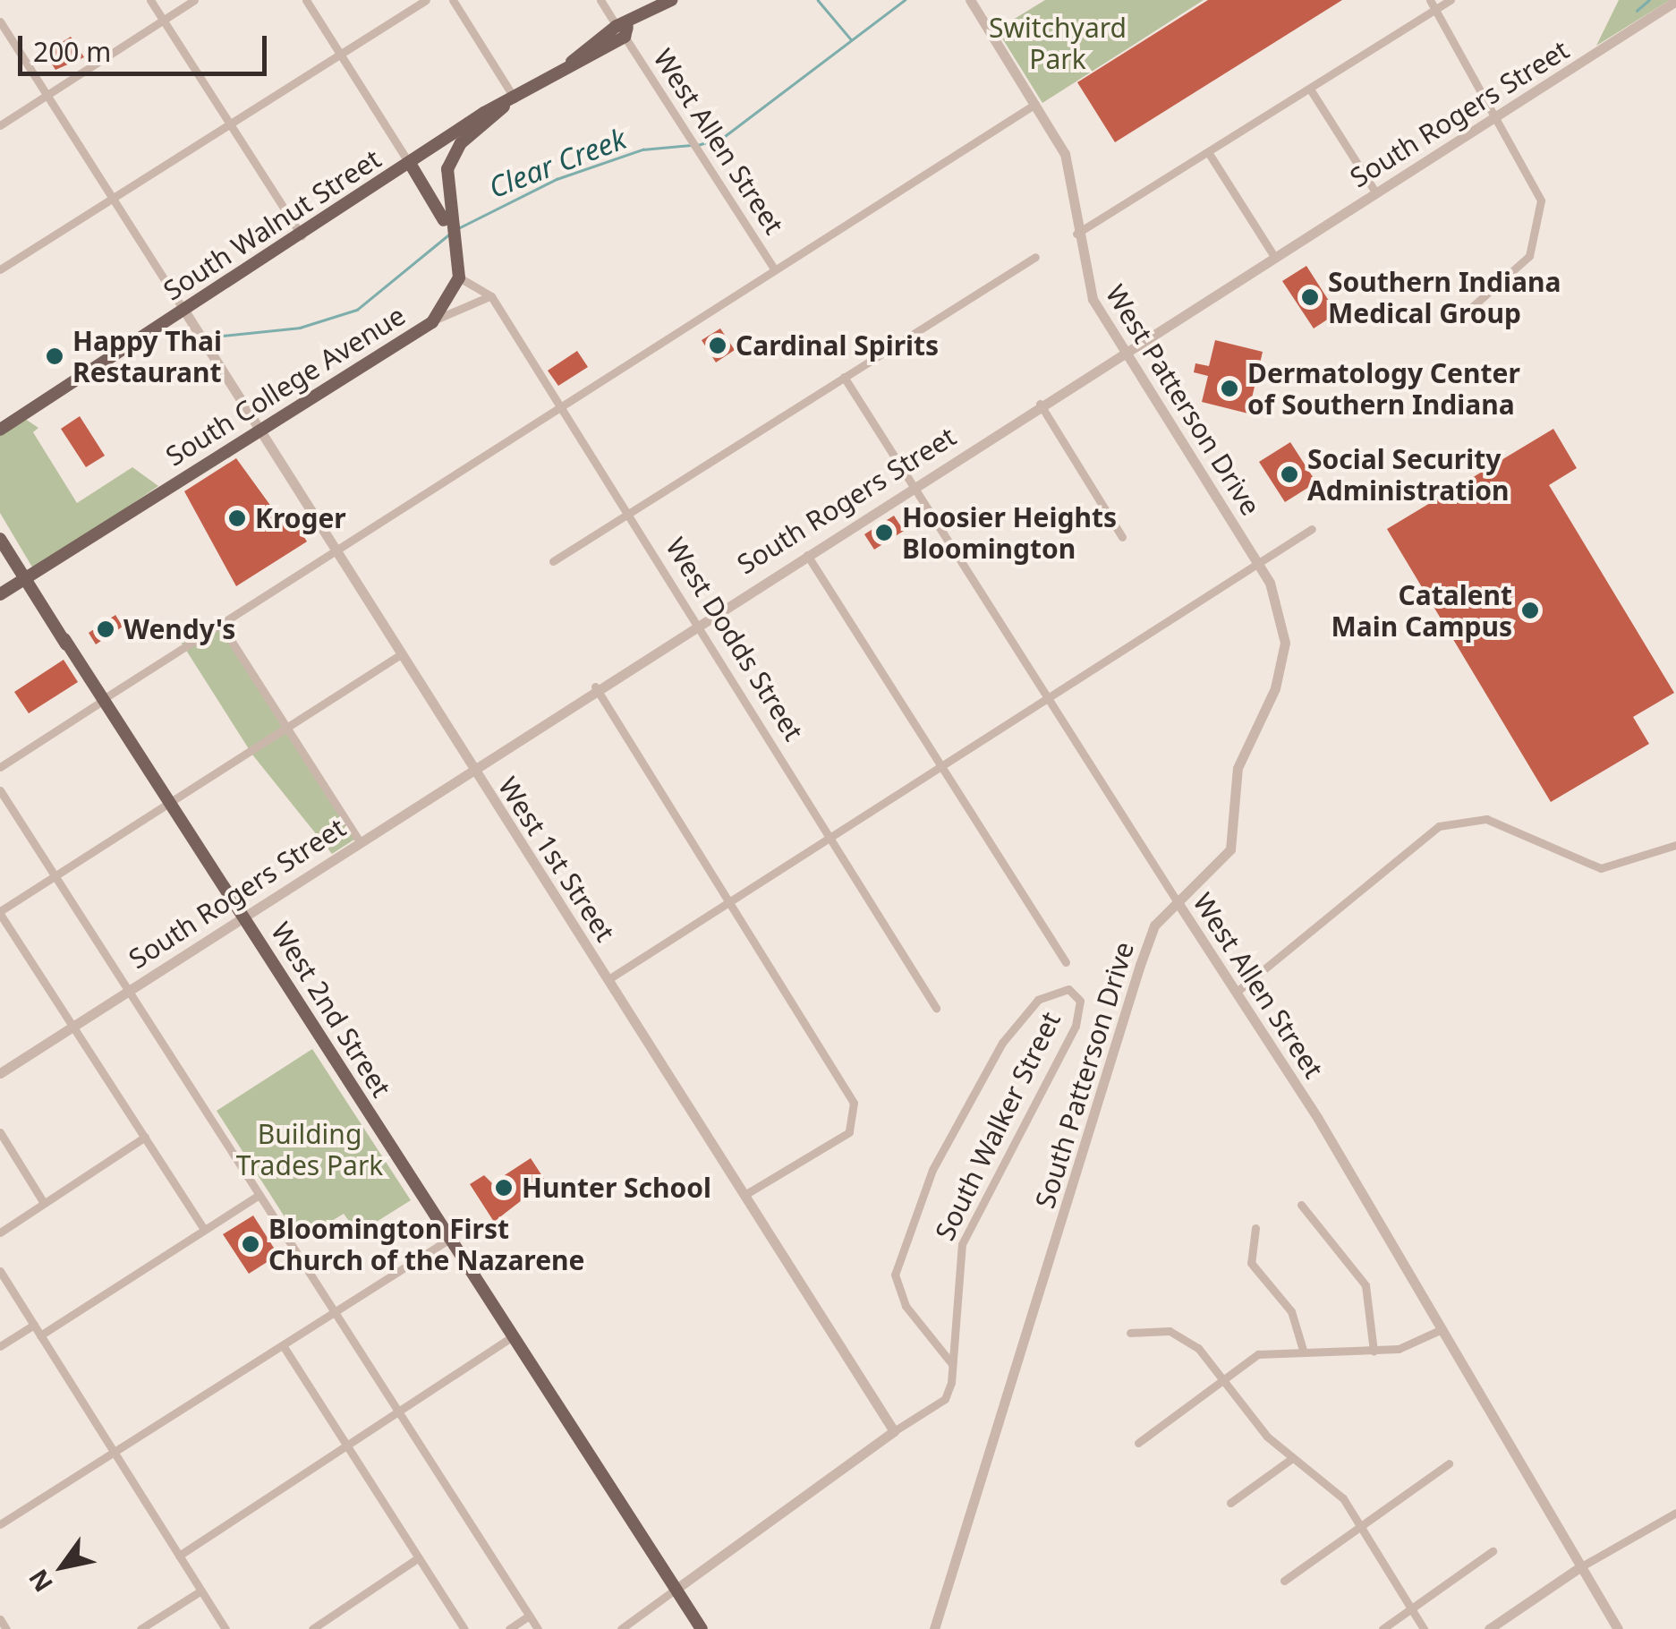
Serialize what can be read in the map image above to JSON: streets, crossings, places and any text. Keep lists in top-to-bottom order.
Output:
{
  "streets": {
    "main road": ["South Walnut Street", "South College Avenue", "West 2nd Street"],
    "street": [
      "South Rogers Street",
      "West Allen Street",
      "West Patterson Drive",
      "West Dodds Street",
      "West 1st Street",
      "South Patterson Drive",
      "South Walker Street"
    ]
  },
  "crossings": [
    ["South Rogers Street", "West Allen Street"],
    ["South Rogers Street", "West Patterson Drive"],
    ["South Rogers Street", "West Dodds Street"],
    ["South Rogers Street", "West 1st Street"],
    ["South Rogers Street", "West 2nd Street"],
    ["West Allen Street", "South Walnut Street"],
    ["West Allen Street", "South Patterson Drive"],
    ["South Walnut Street", "West 1st Street"],
    ["South College Avenue", "West Dodds Street"],
    ["South College Avenue", "West 1st Street"],
    ["South College Avenue", "West 2nd Street"],
    ["West Patterson Drive", "South Patterson Drive"],
    ["West 1st Street", "South Walker Street"],
    ["West 2nd Street", "South Walker Street"]
  ],
  "water": ["Clear Creek"],
  "parks": ["Switchyard Park", "Building Trades Park"],
  "places": [
    "Southern Indiana Medical Group",
    "Cardinal Spirits",
    "Happy Thai Restaurant",
    "Dermatology Center of Southern Indiana",
    "Social Security Administration",
    "Kroger",
    "Hoosier Heights Bloomington",
    "Catalent Main Campus",
    "Wendy's",
    "Hunter School",
    "Bloomington First Church of the Nazarene"
  ],
  "scale_bar": "200 m",
  "north": "bottom left"
}
